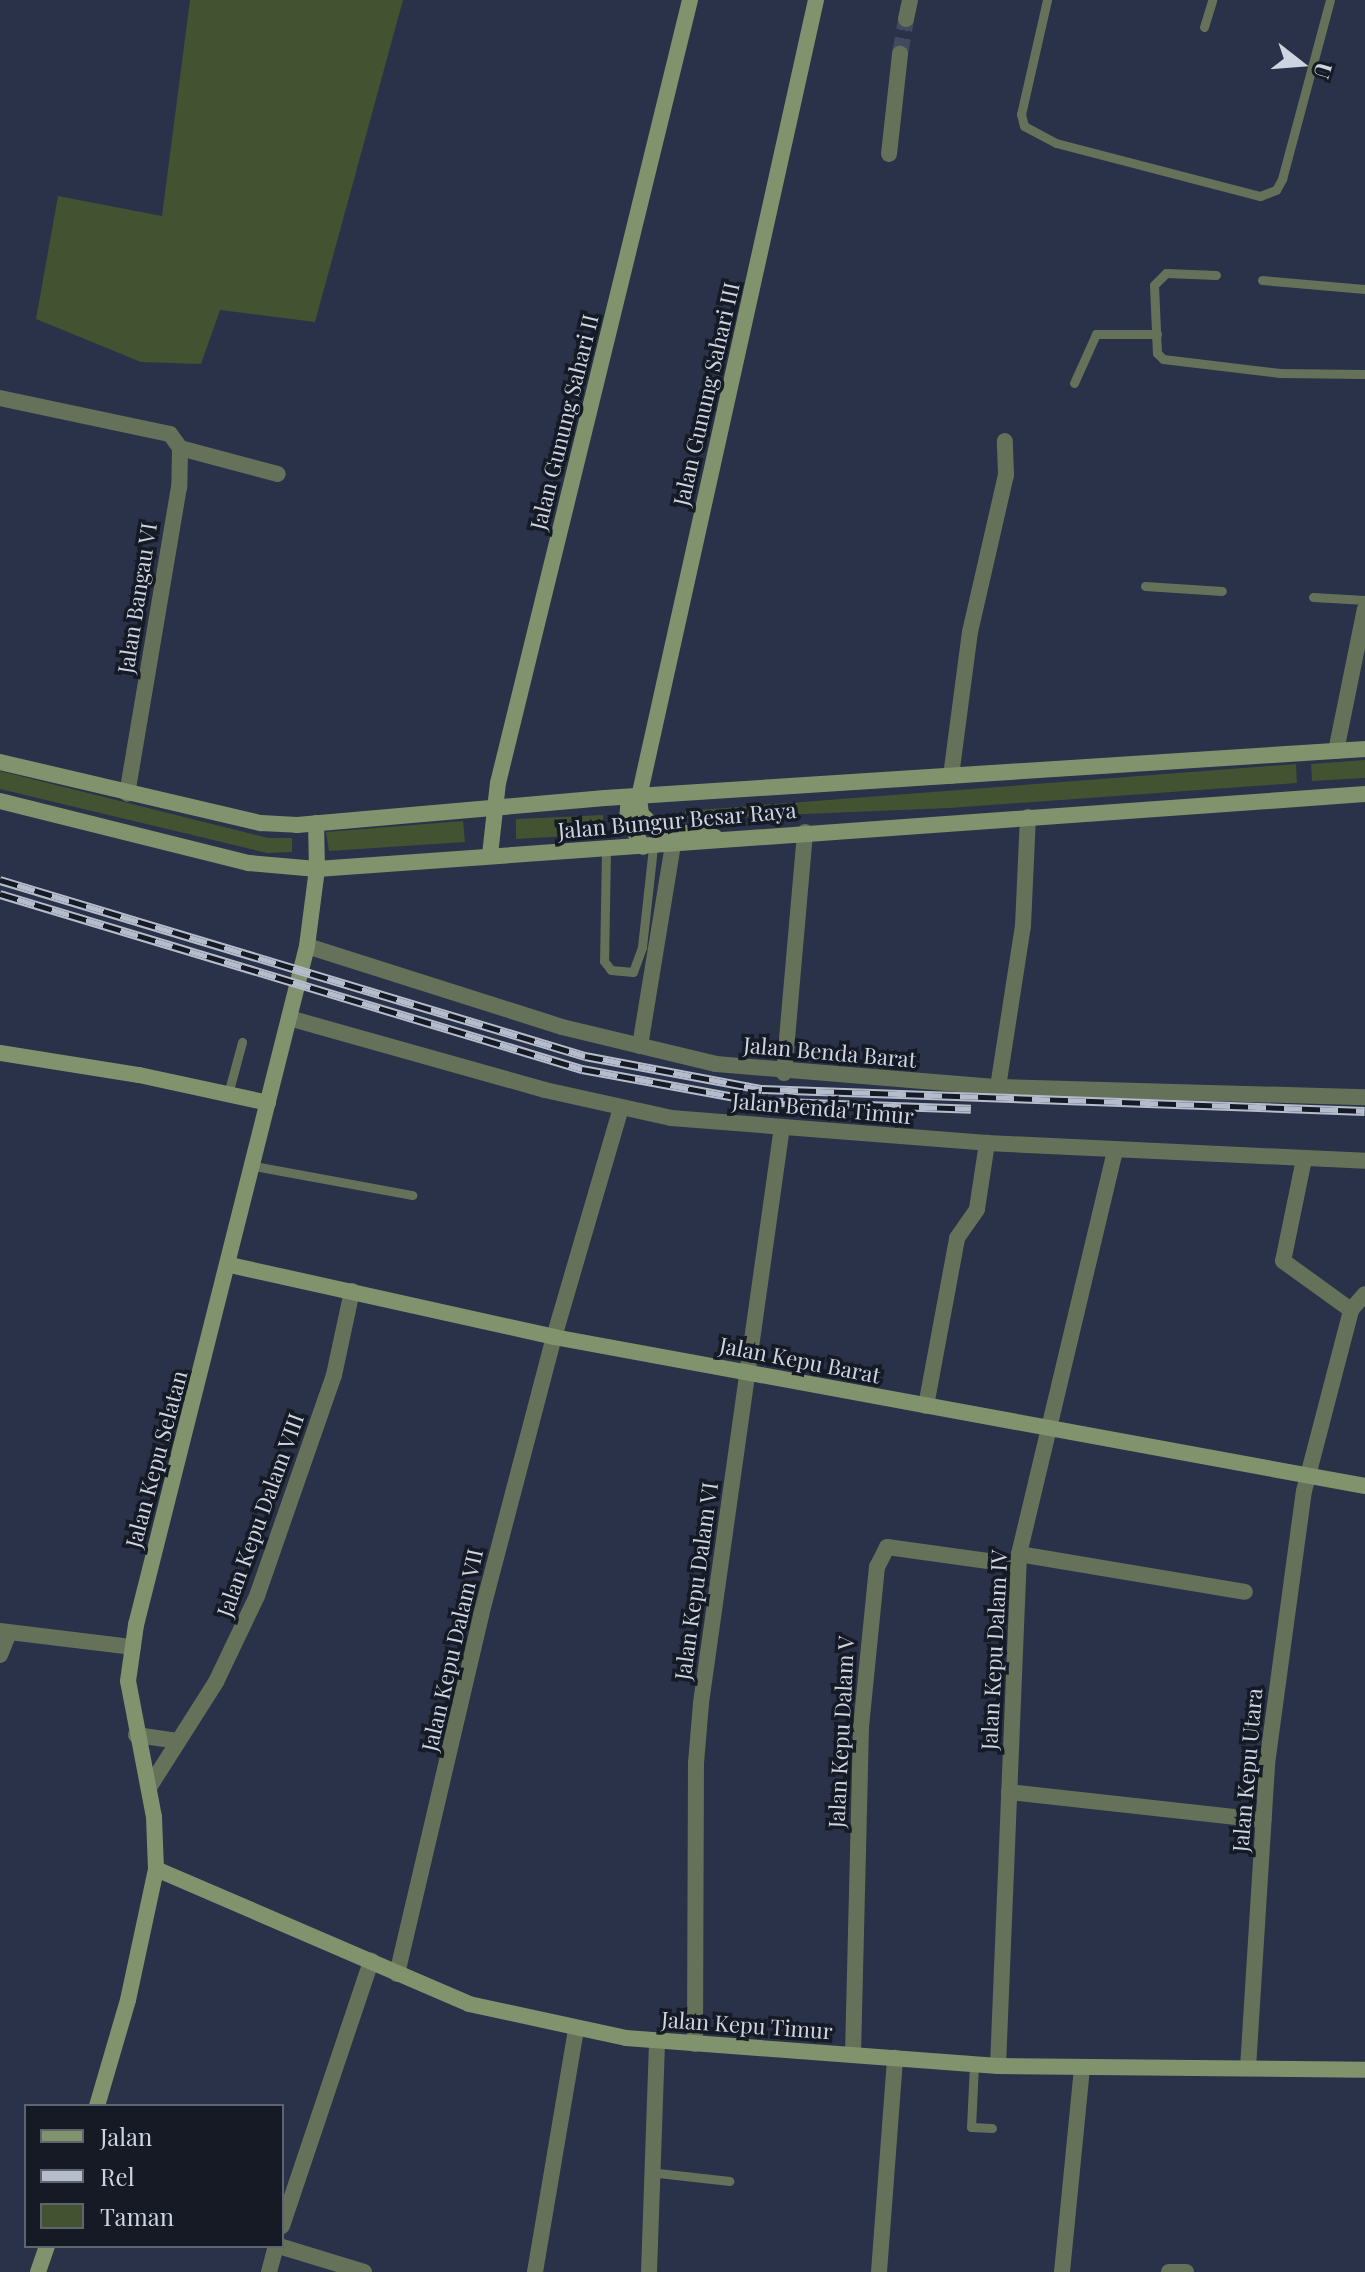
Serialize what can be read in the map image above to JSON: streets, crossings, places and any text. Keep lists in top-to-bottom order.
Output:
{
  "streets": {
    "street": [
      "Jalan Gunung Sahari III",
      "Jalan Gunung Sahari II",
      "Jalan Bangau VI",
      "Jalan Bungur Besar Raya",
      "Jalan Benda Barat",
      "Jalan Benda Timur",
      "Jalan Kepu Barat",
      "Jalan Kepu Selatan",
      "Jalan Kepu Dalam VIII",
      "Jalan Kepu Dalam VI",
      "Jalan Kepu Dalam VII",
      "Jalan Kepu Dalam IV",
      "Jalan Kepu Dalam V",
      "Jalan Kepu Utara",
      "Jalan Kepu Timur"
    ]
  },
  "crossings": [
    ["Jalan Gunung Sahari III", "Jalan Bungur Besar Raya"],
    ["Jalan Gunung Sahari II", "Jalan Bungur Besar Raya"],
    ["Jalan Bangau VI", "Jalan Bungur Besar Raya"],
    ["Jalan Bungur Besar Raya", "Jalan Kepu Selatan"],
    ["Jalan Benda Barat", "Jalan Kepu Selatan"],
    ["Jalan Benda Timur", "Jalan Kepu Selatan"],
    ["Jalan Benda Timur", "Jalan Kepu Dalam VI"],
    ["Jalan Benda Timur", "Jalan Kepu Dalam IV"],
    ["Jalan Kepu Barat", "Jalan Kepu Selatan"],
    ["Jalan Kepu Barat", "Jalan Kepu Dalam VIII"],
    ["Jalan Kepu Barat", "Jalan Kepu Dalam VI"],
    ["Jalan Kepu Barat", "Jalan Kepu Dalam VII"],
    ["Jalan Kepu Barat", "Jalan Kepu Dalam IV"],
    ["Jalan Kepu Barat", "Jalan Kepu Utara"],
    ["Jalan Kepu Selatan", "Jalan Kepu Dalam VIII"],
    ["Jalan Kepu Selatan", "Jalan Kepu Timur"],
    ["Jalan Kepu Dalam VI", "Jalan Kepu Timur"],
    ["Jalan Kepu Dalam VII", "Jalan Kepu Timur"],
    ["Jalan Kepu Dalam IV", "Jalan Kepu Dalam V"],
    ["Jalan Kepu Dalam IV", "Jalan Kepu Timur"],
    ["Jalan Kepu Dalam V", "Jalan Kepu Timur"],
    ["Jalan Kepu Utara", "Jalan Kepu Timur"]
  ],
  "legend": ["Jalan", "Rel", "Taman"],
  "north": "right"
}
